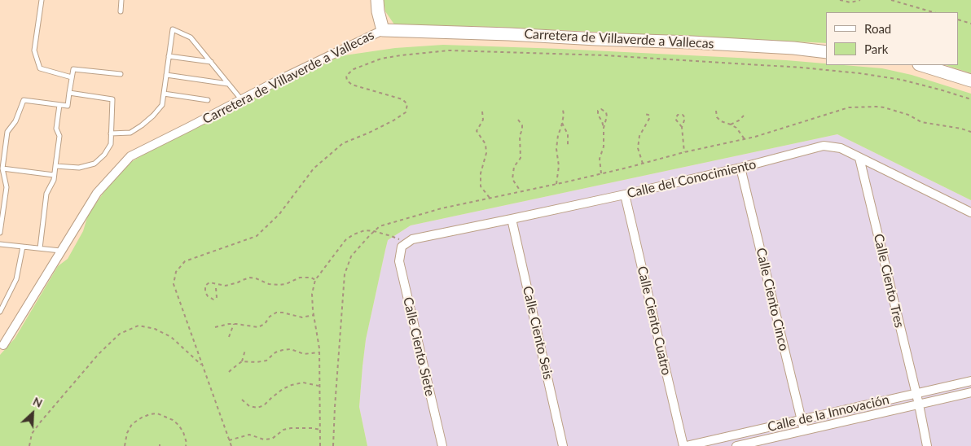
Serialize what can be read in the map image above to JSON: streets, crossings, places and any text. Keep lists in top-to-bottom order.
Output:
{
  "streets": {
    "main road": ["Carretera de Villaverde a Vallecas"],
    "street": [
      "Calle del Conocimiento",
      "Calle Ciento Tres",
      "Calle Ciento Cinco",
      "Calle Ciento Cuatro",
      "Calle Ciento Seis",
      "Calle Ciento Siete",
      "Calle de la Innovación"
    ]
  },
  "crossings": [
    ["Calle del Conocimiento", "Calle Ciento Tres"],
    ["Calle del Conocimiento", "Calle Ciento Cinco"],
    ["Calle del Conocimiento", "Calle Ciento Cuatro"],
    ["Calle del Conocimiento", "Calle Ciento Seis"],
    ["Calle del Conocimiento", "Calle Ciento Siete"],
    ["Calle Ciento Tres", "Calle de la Innovación"],
    ["Calle Ciento Cinco", "Calle de la Innovación"],
    ["Calle Ciento Cuatro", "Calle de la Innovación"]
  ],
  "legend": ["Road", "Park"],
  "north": "top right"
}
